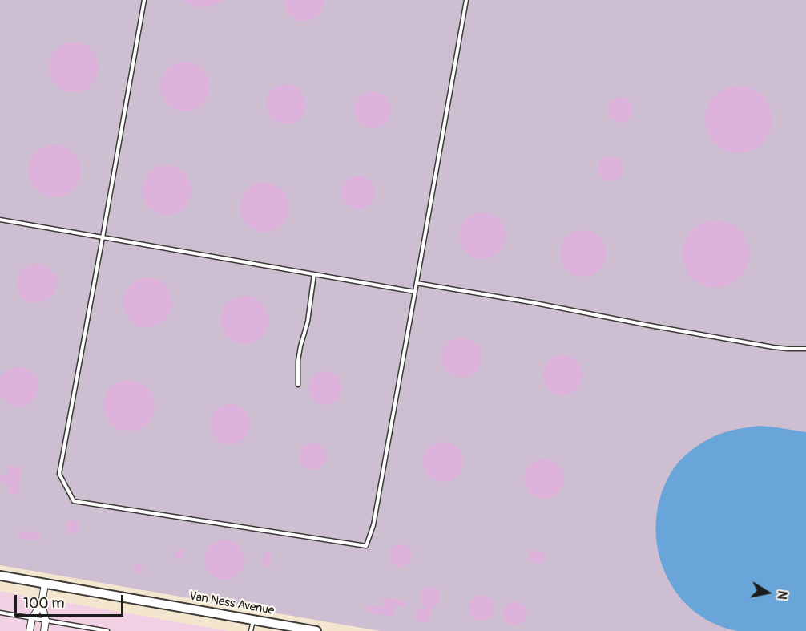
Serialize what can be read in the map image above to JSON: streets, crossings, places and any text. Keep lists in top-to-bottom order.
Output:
{
  "streets": {
    "main road": ["Van Ness Avenue"]
  },
  "scale_bar": "100 m",
  "north": "right"
}
